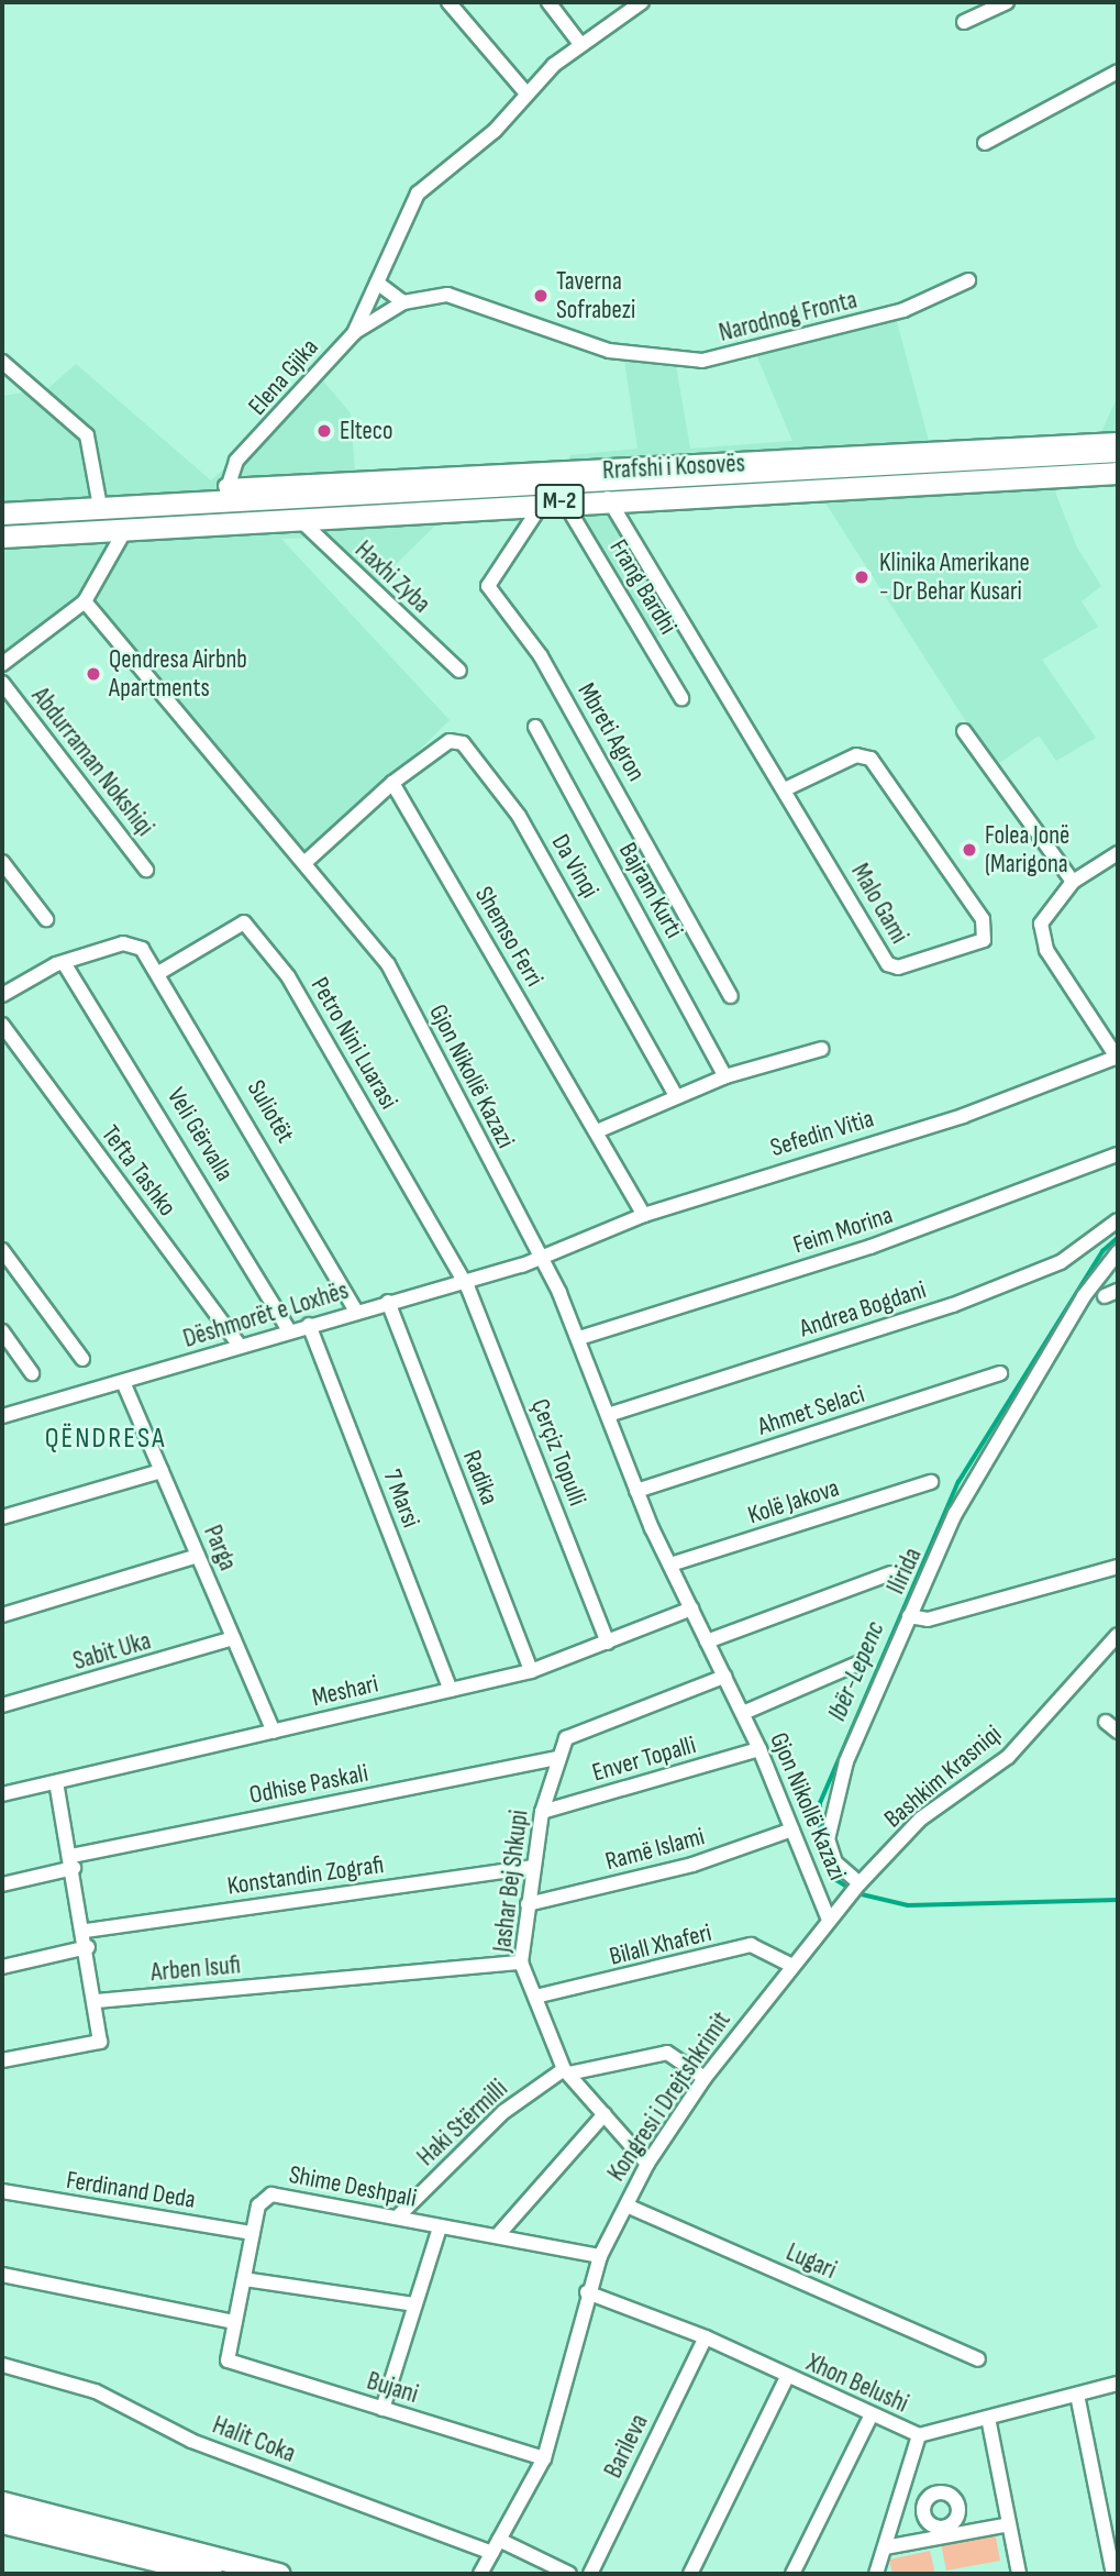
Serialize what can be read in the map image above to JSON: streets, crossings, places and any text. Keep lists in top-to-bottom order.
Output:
{
  "streets": {
    "highway": ["Rrafshi i Kosovës", "M-2"],
    "street": [
      "Narodnog Fronta",
      "Elena Gjika",
      "Haxhi Zyba",
      "Frang Bardhi",
      "Mbreti Agron",
      "Abdurraman Nokshiqi",
      "Da Vinqi",
      "Bajram Kurti",
      "Malo Gami",
      "Shemso Ferri",
      "Petro Nini Luarasi",
      "Gjon Nikollë Kazazi",
      "Suliotët",
      "Sefedin Vitia",
      "Veli Gërvalla",
      "Tefta Tashko",
      "Feim Morina",
      "Andrea Bogdani",
      "Dëshmorët e Loxhës",
      "Ahmet Selaci",
      "Çerçiz Topulli",
      "Radika",
      "7 Marsi",
      "Kolë Jakova",
      "Parga",
      "Ilirida",
      "Sabit Uka",
      "Meshari",
      "Enver Topalli",
      "Bashkim Krasniqi",
      "Odhise Paskali",
      "Ramë Islami",
      "Konstandin Zografi",
      "Jashar Bej Shkupi",
      "Bilall Xhaferi",
      "Arben Isufi",
      "Kongresi i Drejtshkrimit",
      "Haki Stërmilli",
      "Shime Deshpali",
      "Ferdinand Deda",
      "Lugari",
      "Xhon Belushi",
      "Bujani",
      "Halit Coka",
      "Barileva"
    ]
  },
  "crossings": [
    ["Narodnog Fronta", "Elena Gjika"],
    ["Elena Gjika", "Rrafshi i Kosovës"],
    ["Rrafshi i Kosovës", "Haxhi Zyba"],
    ["Rrafshi i Kosovës", "Frang Bardhi"],
    ["Rrafshi i Kosovës", "Mbreti Agron"],
    ["Rrafshi i Kosovës", "Malo Gami"],
    ["Frang Bardhi", "Mbreti Agron"],
    ["Da Vinqi", "Shemso Ferri"],
    ["Shemso Ferri", "Sefedin Vitia"],
    ["Petro Nini Luarasi", "Suliotët"],
    ["Petro Nini Luarasi", "Dëshmorët e Loxhës"],
    ["Petro Nini Luarasi", "Çerçiz Topulli"],
    ["Gjon Nikollë Kazazi", "Sefedin Vitia"],
    ["Gjon Nikollë Kazazi", "Feim Morina"],
    ["Gjon Nikollë Kazazi", "Andrea Bogdani"],
    ["Gjon Nikollë Kazazi", "Dëshmorët e Loxhës"],
    ["Gjon Nikollë Kazazi", "Ahmet Selaci"],
    ["Gjon Nikollë Kazazi", "Kolë Jakova"],
    ["Gjon Nikollë Kazazi", "Meshari"],
    ["Gjon Nikollë Kazazi", "Enver Topalli"],
    ["Gjon Nikollë Kazazi", "Ramë Islami"],
    ["Gjon Nikollë Kazazi", "Jashar Bej Shkupi"],
    ["Gjon Nikollë Kazazi", "Kongresi i Drejtshkrimit"],
    ["Suliotët", "Veli Gërvalla"],
    ["Suliotët", "Dëshmorët e Loxhës"],
    ["Sefedin Vitia", "Dëshmorët e Loxhës"],
    ["Veli Gërvalla", "Dëshmorët e Loxhës"],
    ["Tefta Tashko", "Dëshmorët e Loxhës"],
    ["Dëshmorët e Loxhës", "Çerçiz Topulli"],
    ["Dëshmorët e Loxhës", "Radika"],
    ["Dëshmorët e Loxhës", "7 Marsi"],
    ["Dëshmorët e Loxhës", "Parga"],
    ["Çerçiz Topulli", "Meshari"],
    ["Radika", "Meshari"],
    ["7 Marsi", "Meshari"],
    ["Parga", "Sabit Uka"],
    ["Parga", "Meshari"],
    ["Ilirida", "Bashkim Krasniqi"],
    ["Enver Topalli", "Jashar Bej Shkupi"],
    ["Odhise Paskali", "Jashar Bej Shkupi"],
    ["Ramë Islami", "Jashar Bej Shkupi"],
    ["Konstandin Zografi", "Jashar Bej Shkupi"],
    ["Jashar Bej Shkupi", "Bilall Xhaferi"],
    ["Jashar Bej Shkupi", "Arben Isufi"],
    ["Jashar Bej Shkupi", "Kongresi i Drejtshkrimit"],
    ["Jashar Bej Shkupi", "Haki Stërmilli"],
    ["Bilall Xhaferi", "Kongresi i Drejtshkrimit"],
    ["Kongresi i Drejtshkrimit", "Shime Deshpali"],
    ["Kongresi i Drejtshkrimit", "Lugari"],
    ["Kongresi i Drejtshkrimit", "Xhon Belushi"],
    ["Kongresi i Drejtshkrimit", "Bujani"],
    ["Kongresi i Drejtshkrimit", "Halit Coka"],
    ["Haki Stërmilli", "Shime Deshpali"],
    ["Shime Deshpali", "Ferdinand Deda"],
    ["Shime Deshpali", "Bujani"],
    ["Xhon Belushi", "Barileva"]
  ],
  "districts": ["QËNDRESA"],
  "water": ["Ibër-Lepenc"],
  "places": [
    "Taverna Sofrabezi",
    "Elteco",
    "Klinika Amerikane - Dr Behar Kusari",
    "Qendresa Airbnb Apartments",
    "Folea Jonë (Marigona"
  ]
}
